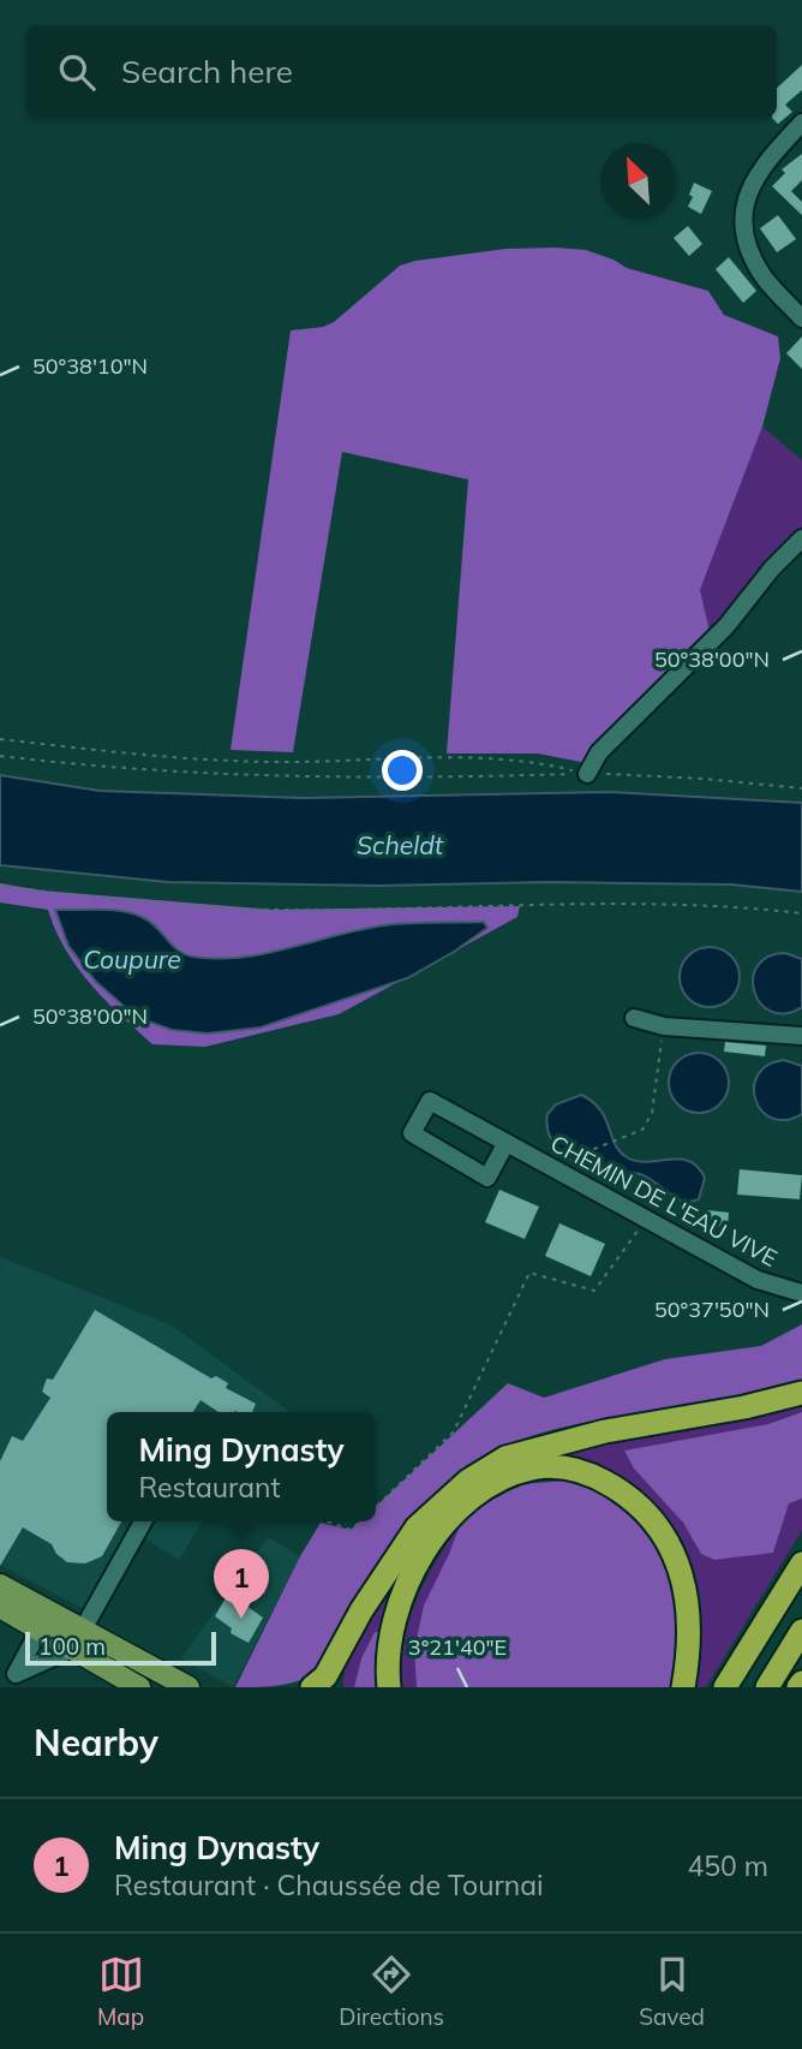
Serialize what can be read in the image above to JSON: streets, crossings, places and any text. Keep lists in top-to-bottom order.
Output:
{
  "streets": {
    "street": ["CHEMIN DE L'EAU VIVE"]
  },
  "water": ["Scheldt", "Coupure"],
  "scale_bar": "100 m",
  "north": "top left",
  "page": {
    "search": "Search here",
    "popup": ["Ming Dynasty", "Restaurant"],
    "pins": "1",
    "scale": "100 m",
    "heading": "Nearby",
    "list": [
      {
        "mark": "1",
        "name": "Ming Dynasty",
        "note": "Restaurant · Chaussée de Tournai",
        "value": "450 m"
      }
    ],
    "nav": ["Map", "Directions", "Saved"]
  },
  "coordinates": [
    "50°38'10\"N",
    "50°38'00\"N",
    "50°37'50\"N",
    "3°21'40\"E"
  ]
}
